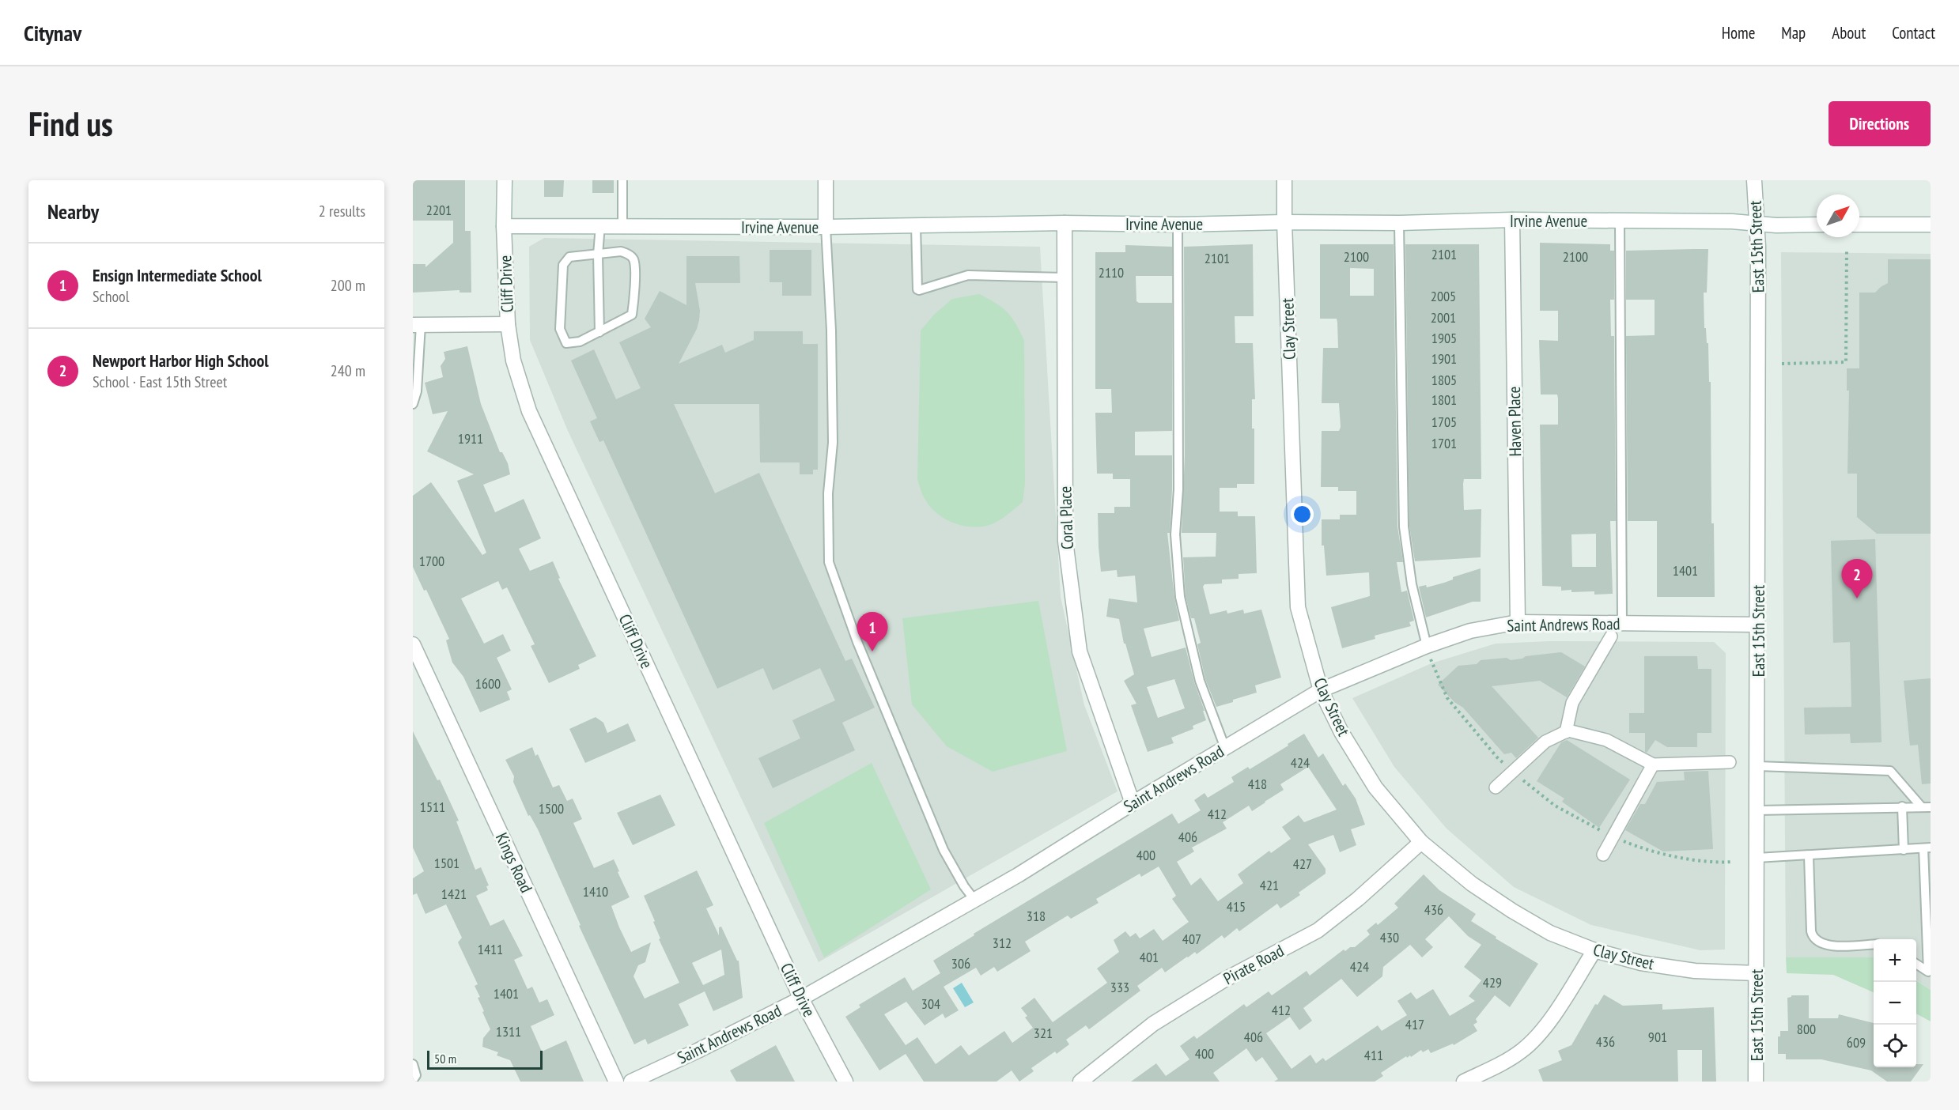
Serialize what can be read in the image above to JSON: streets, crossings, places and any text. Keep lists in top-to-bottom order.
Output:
{
  "streets": {
    "street": [
      "Irvine Avenue",
      "East 15th Street",
      "Cliff Drive",
      "Clay Street",
      "Haven Place",
      "Coral Place",
      "Saint Andrews Road",
      "Kings Road",
      "Pirate Road"
    ]
  },
  "crossings": [
    ["Irvine Avenue", "East 15th Street"],
    ["Irvine Avenue", "Cliff Drive"],
    ["Irvine Avenue", "Clay Street"],
    ["Irvine Avenue", "Haven Place"],
    ["Irvine Avenue", "Coral Place"],
    ["East 15th Street", "Clay Street"],
    ["East 15th Street", "Saint Andrews Road"],
    ["Cliff Drive", "Saint Andrews Road"],
    ["Clay Street", "Saint Andrews Road"],
    ["Clay Street", "Pirate Road"],
    ["Haven Place", "Saint Andrews Road"],
    ["Coral Place", "Saint Andrews Road"]
  ],
  "house_numbers": [
    "2201",
    "2101",
    "2100",
    "2100",
    "2101",
    "2110",
    "2005",
    "2001",
    "1905",
    "1901",
    "1805",
    "1801",
    "1705",
    "1911",
    "1701",
    "1700",
    "1401",
    "1600",
    "424",
    "418",
    "1511",
    "1500",
    "412",
    "406",
    "400",
    "1501",
    "427",
    "421",
    "1410",
    "1421",
    "415",
    "436",
    "318",
    "430",
    "407",
    "312",
    "1411",
    "401",
    "306",
    "424",
    "429",
    "333",
    "1401",
    "304",
    "412",
    "417",
    "800",
    "1311",
    "321",
    "406",
    "901",
    "436",
    "609",
    "400",
    "411"
  ],
  "scale_bar": "50 m",
  "north": "top right",
  "page": {
    "header": "Citynav",
    "nav": [
      "Home",
      "Map",
      "About",
      "Contact"
    ],
    "buttons": "Directions",
    "title": "Find us",
    "heading": ["Nearby", "2 results"],
    "list": [
      {
        "mark": "1",
        "name": "Ensign Intermediate School",
        "note": "School",
        "value": "200 m"
      },
      {
        "mark": "2",
        "name": "Newport Harbor High School",
        "note": "School · East 15th Street",
        "value": "240 m"
      }
    ],
    "pins": ["2", "1"],
    "map_buttons": ["+", "−"],
    "scale": "50 m"
  }
}
